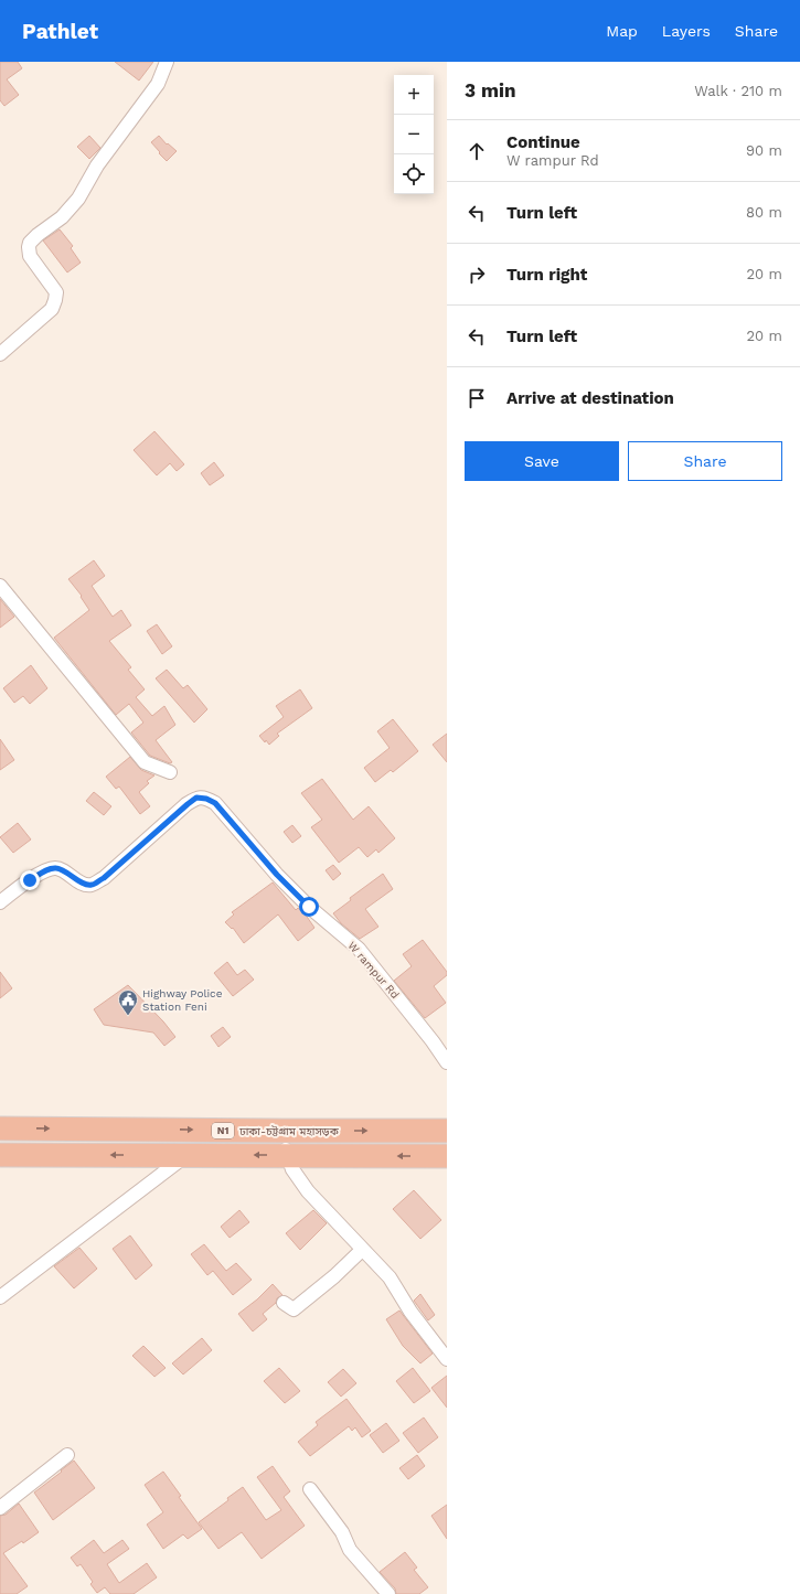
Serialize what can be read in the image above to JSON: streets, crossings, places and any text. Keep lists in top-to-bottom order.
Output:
{
  "streets": {
    "highway": ["N1", "ঢাকা-চট্টগ্রাম মহাসড়ক"],
    "street": ["W rampur Rd"]
  },
  "places": {
    "public building": ["Highway Police Station Feni"]
  },
  "page": {
    "header": "Pathlet",
    "nav": ["Map", "Layers", "Share"],
    "heading": ["3 min", "Walk · 210 m"],
    "map_buttons": ["+", "−"],
    "list": [
      ["Continue", "W rampur Rd", "90 m"],
      ["Turn left", "80 m"],
      ["Turn right", "20 m"],
      ["Turn left", "20 m"],
      "Arrive at destination"
    ],
    "buttons": ["Save", "Share"]
  }
}
